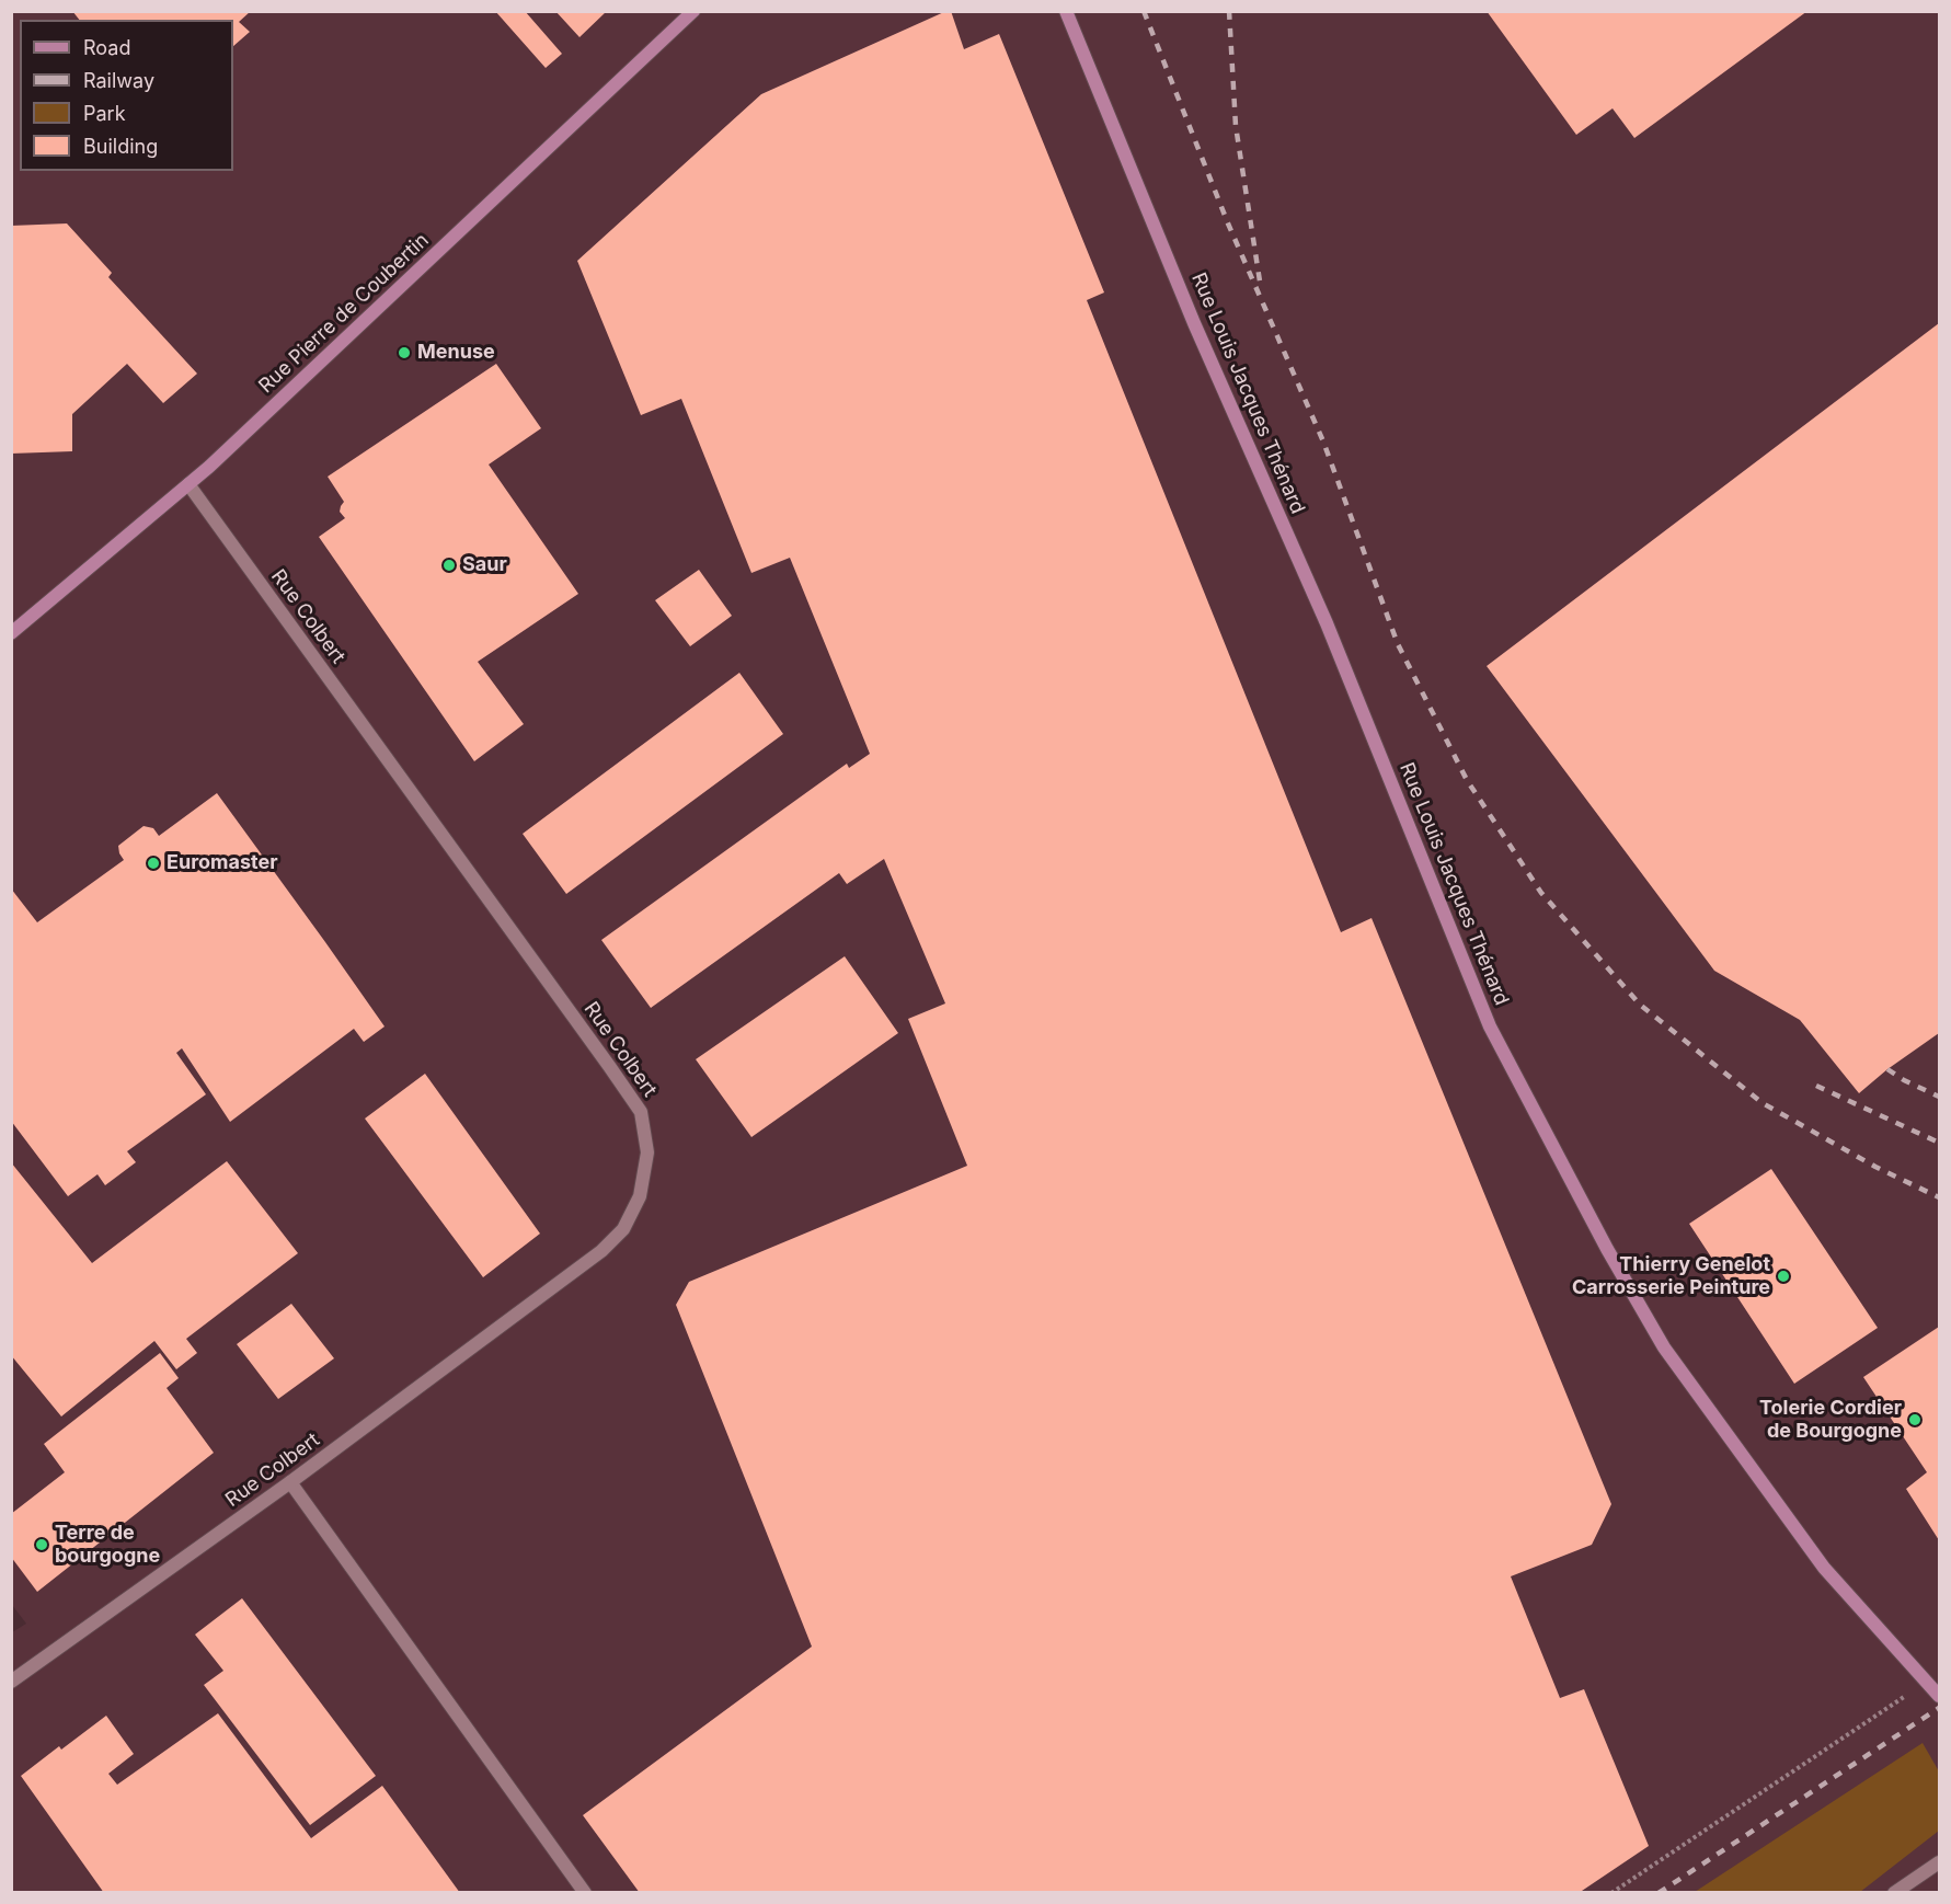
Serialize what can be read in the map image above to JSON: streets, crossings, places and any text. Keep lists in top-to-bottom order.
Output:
{
  "streets": {
    "main road": ["Rue Pierre de Coubertin", "Rue Louis Jacques Thénard"],
    "street": ["Rue Colbert"]
  },
  "crossings": [
    ["Rue Pierre de Coubertin", "Rue Colbert"]
  ],
  "places": [
    "Menuse",
    "Saur",
    "Euromaster",
    "Thierry Genelot Carrosserie Peinture",
    "Tolerie Cordier de Bourgogne",
    "Terre de bourgogne"
  ],
  "legend": [
    "Road",
    "Railway",
    "Park",
    "Building"
  ]
}
